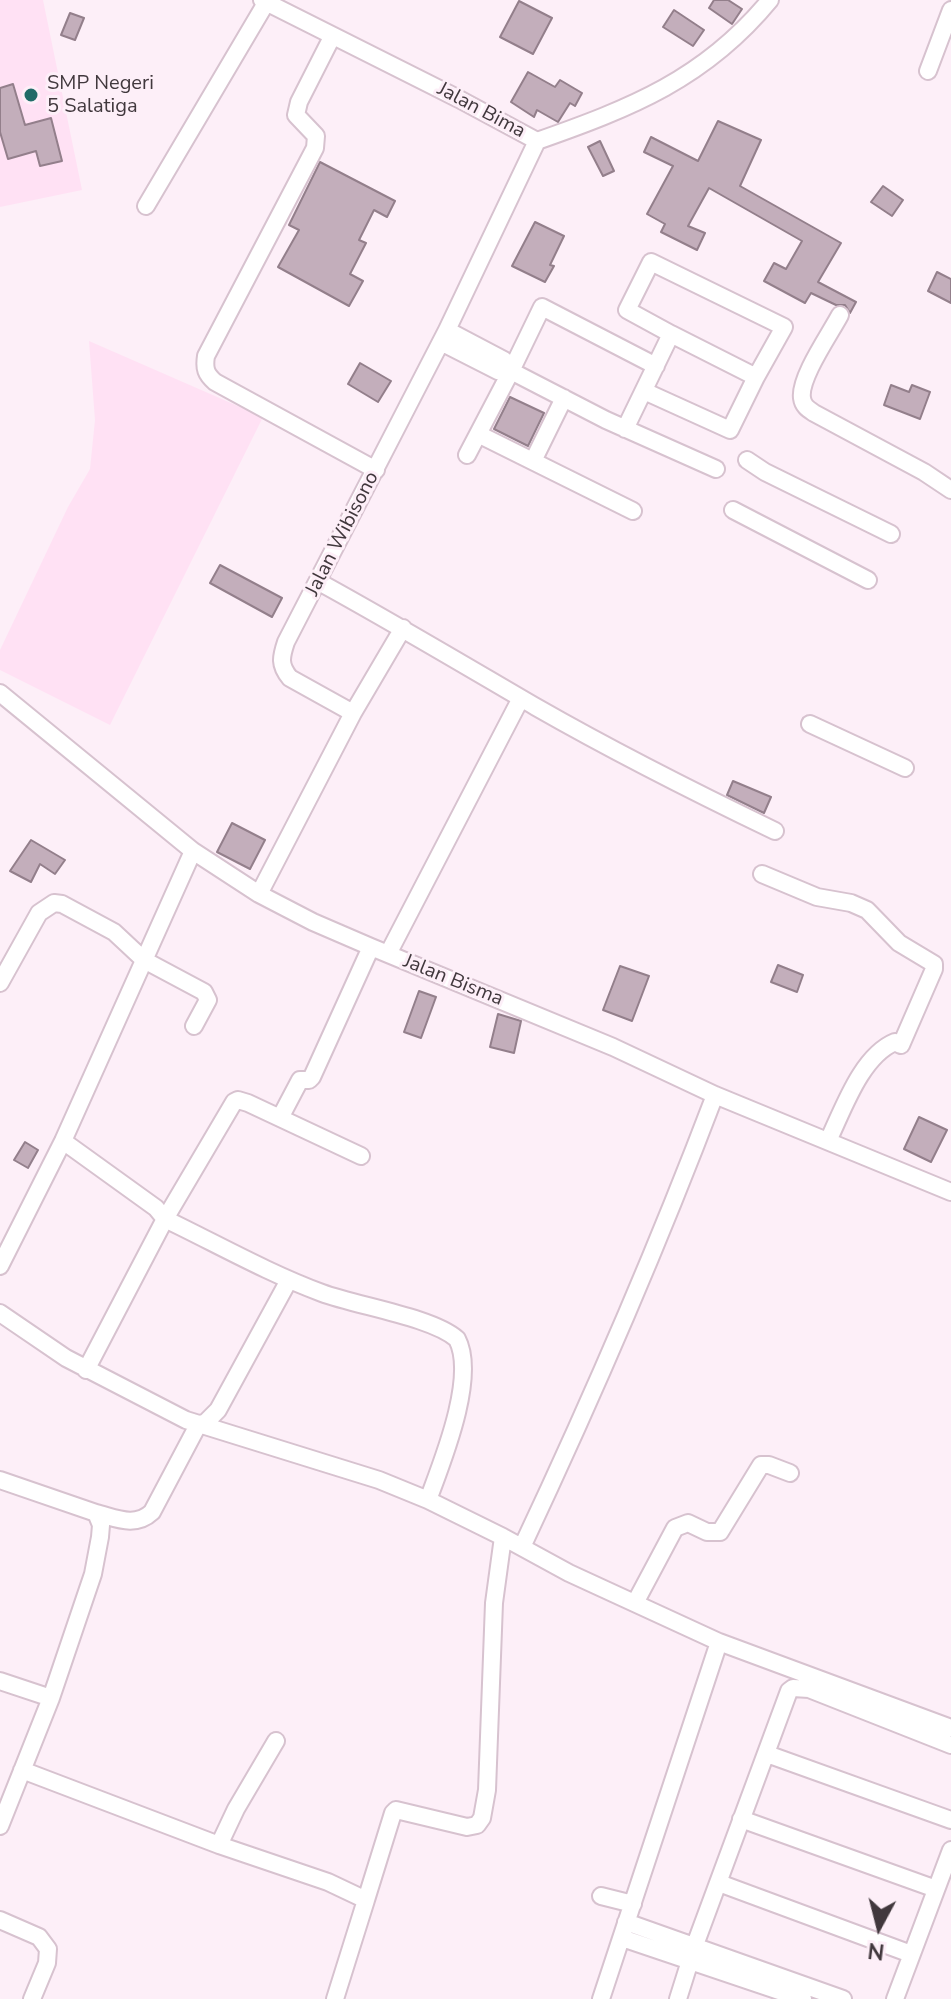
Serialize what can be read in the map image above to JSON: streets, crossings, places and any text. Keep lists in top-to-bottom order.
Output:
{
  "streets": {
    "street": ["Jalan Bima", "Jalan Wibisono", "Jalan Bisma"]
  },
  "crossings": [
    ["Jalan Bima", "Jalan Wibisono"]
  ],
  "places": ["SMP Negeri 5 Salatiga"],
  "north": "bottom"
}
